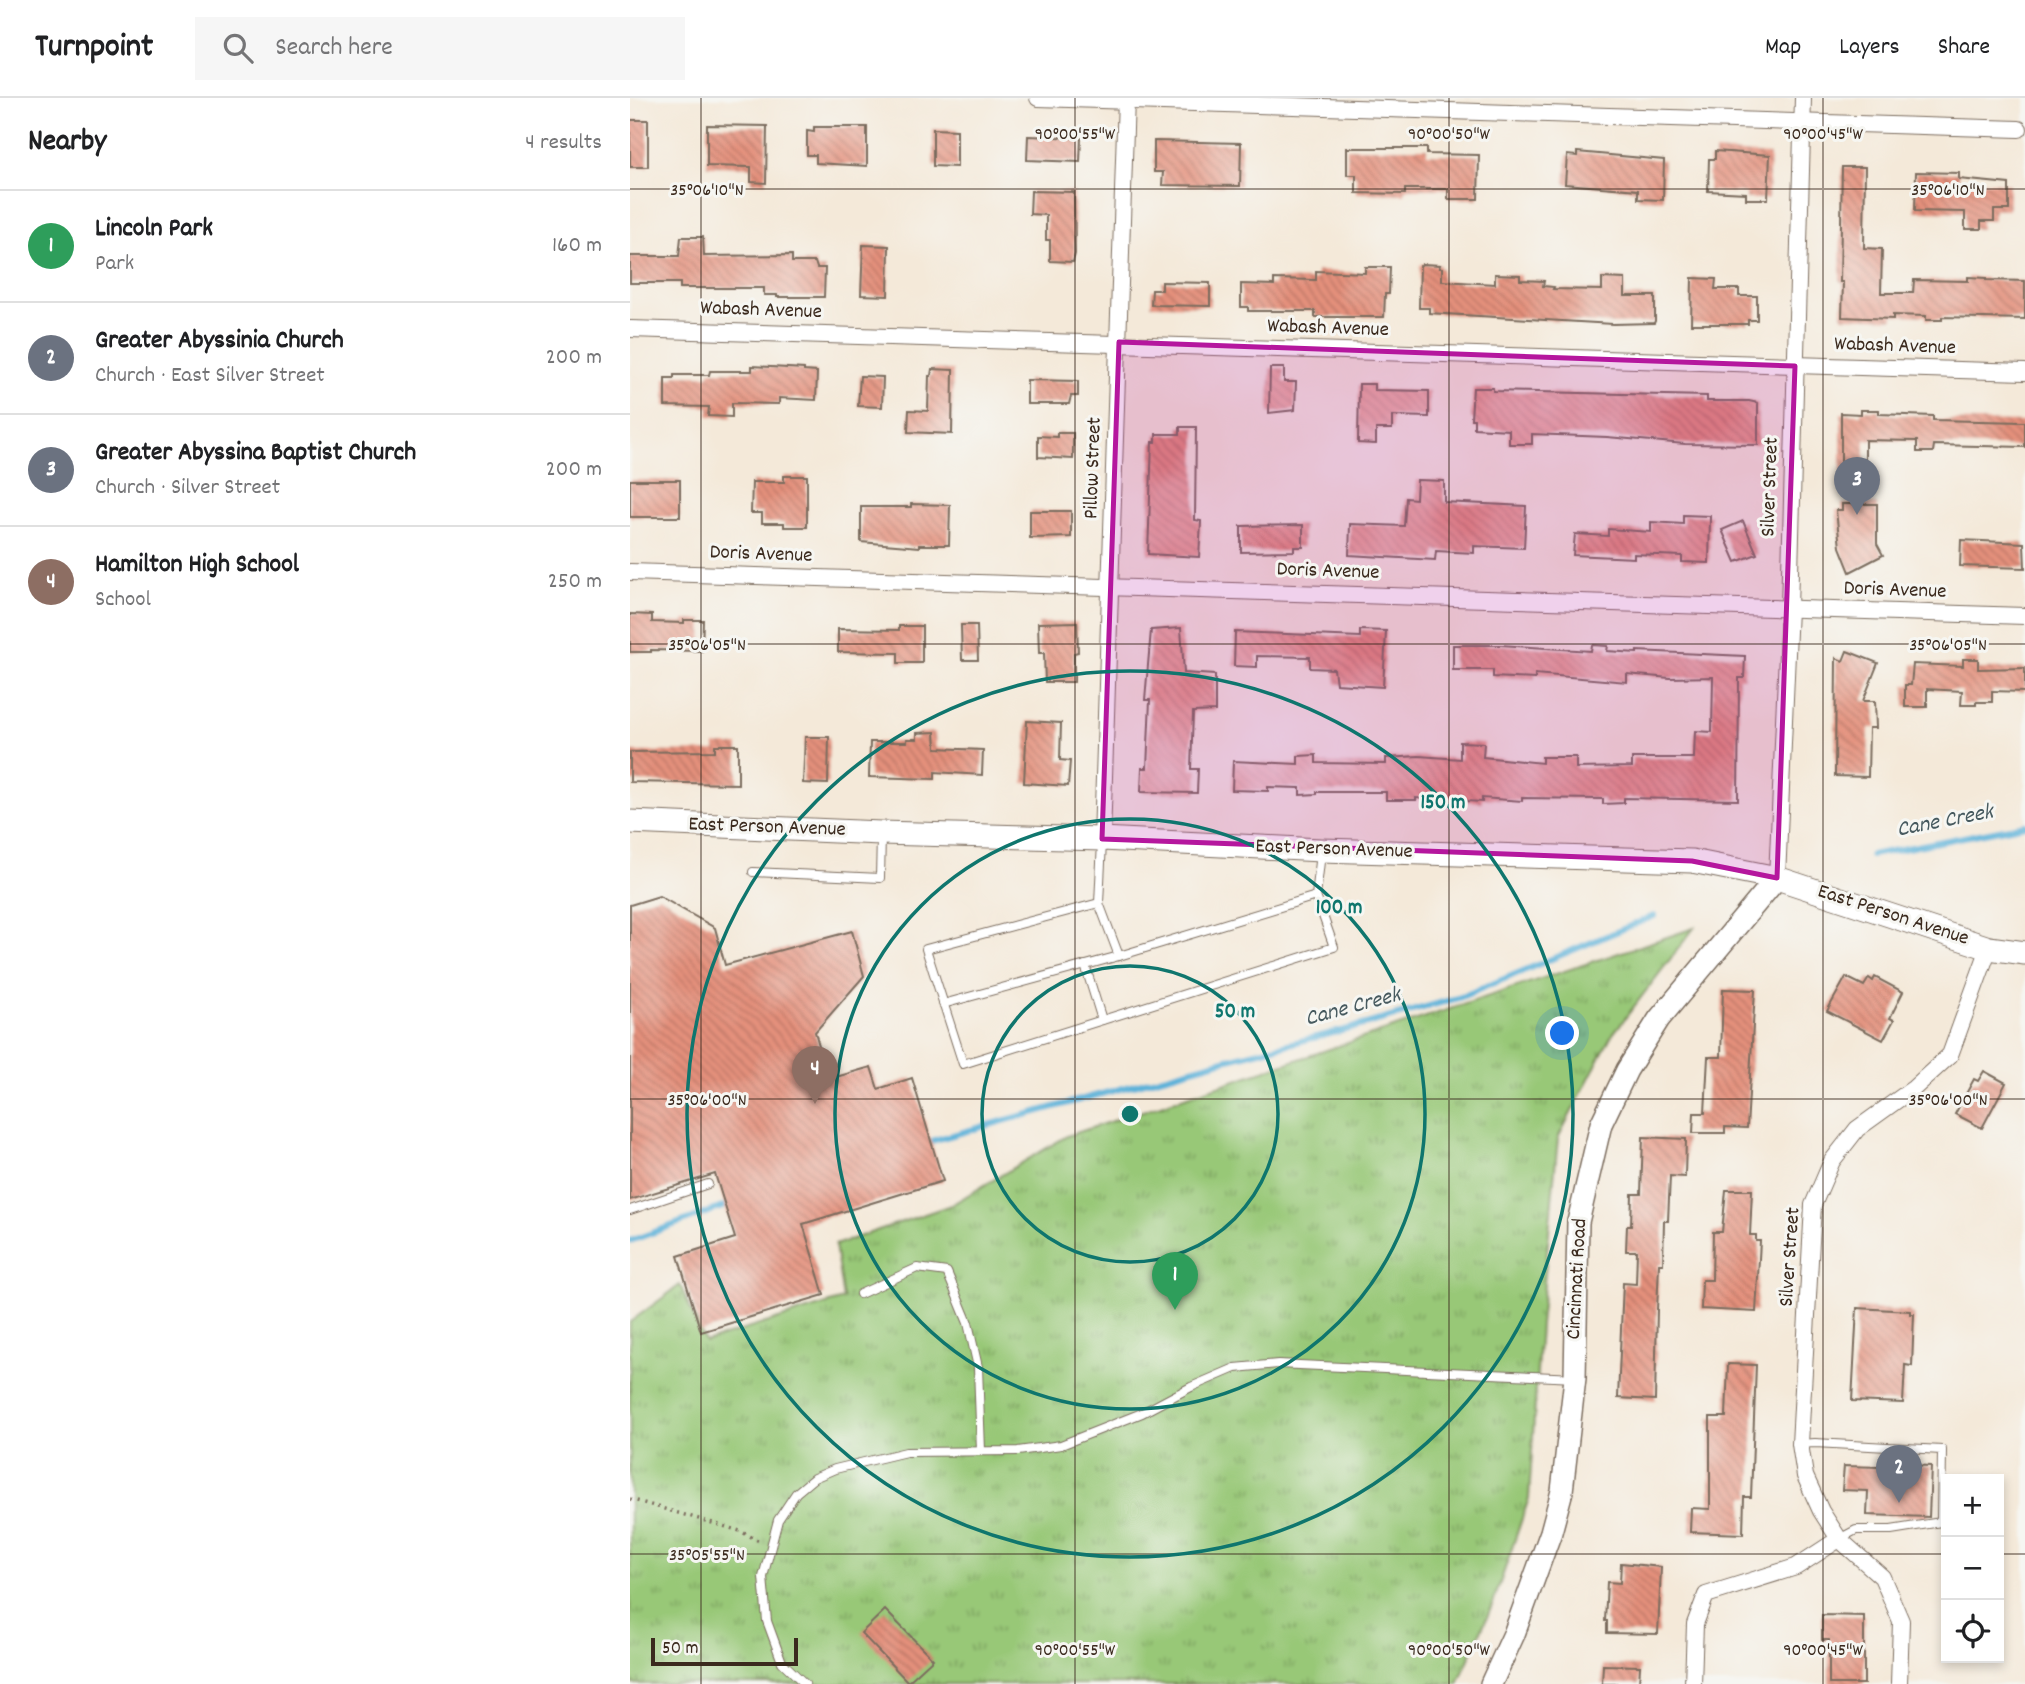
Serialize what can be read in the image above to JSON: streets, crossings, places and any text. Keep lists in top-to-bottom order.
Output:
{
  "streets": {
    "main road": ["East Person Avenue"],
    "street": [
      "Wabash Avenue",
      "Pillow Street",
      "Silver Street",
      "Doris Avenue",
      "Cincinnati Road"
    ]
  },
  "crossings": [
    ["Wabash Avenue", "Pillow Street"],
    ["Wabash Avenue", "Silver Street"],
    ["Pillow Street", "Doris Avenue"],
    ["Pillow Street", "East Person Avenue"],
    ["Silver Street", "Doris Avenue"],
    ["Silver Street", "East Person Avenue"],
    ["Silver Street", "Cincinnati Road"],
    ["East Person Avenue", "Cincinnati Road"]
  ],
  "water": ["Cane Creek"],
  "scale_bar": "50 m",
  "page": {
    "header": "Turnpoint",
    "search": "Search here",
    "nav": ["Map", "Layers", "Share"],
    "heading": ["Nearby", "4 results"],
    "list": [
      {
        "mark": "1",
        "name": "Lincoln Park",
        "note": "Park",
        "value": "160 m"
      },
      {
        "mark": "2",
        "name": "Greater Abyssinia Church",
        "note": "Church · East Silver Street",
        "value": "200 m"
      },
      {
        "mark": "3",
        "name": "Greater Abyssina Baptist Church",
        "note": "Church · Silver Street",
        "value": "200 m"
      },
      {
        "mark": "4",
        "name": "Hamilton High School",
        "note": "School",
        "value": "250 m"
      }
    ],
    "pins": [
      "3",
      "4",
      "1",
      "2"
    ],
    "map_buttons": ["+", "−"],
    "scale": "50 m"
  },
  "coordinates": [
    "90°00'55\"W",
    "90°00'50\"W",
    "90°00'45\"W",
    "35°06'10\"N",
    "35°06'05\"N",
    "35°06'00\"N",
    "35°05'55\"N"
  ],
  "rings": ["150 m", "100 m", "50 m"]
}
